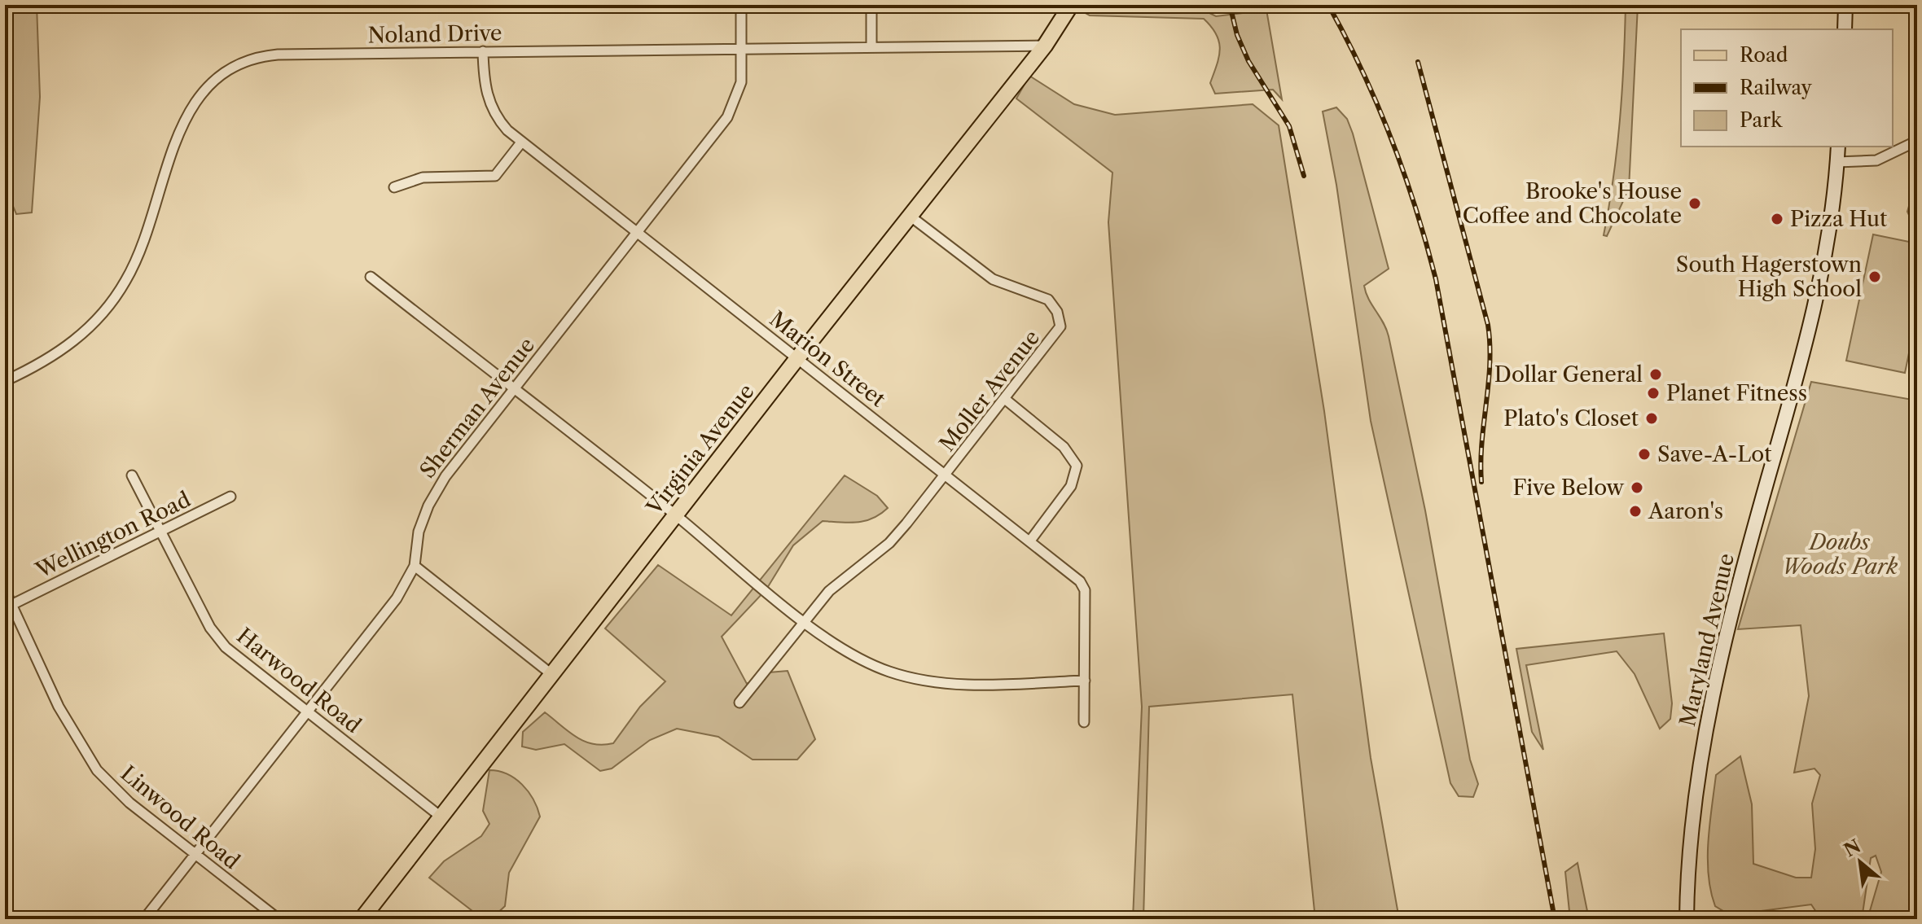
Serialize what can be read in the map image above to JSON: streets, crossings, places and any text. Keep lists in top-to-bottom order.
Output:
{
  "streets": {
    "main road": ["Virginia Avenue", "Maryland Avenue"],
    "street": [
      "Noland Drive",
      "Marion Street",
      "Moller Avenue",
      "Sherman Avenue",
      "Wellington Road",
      "Harwood Road",
      "Linwood Road"
    ]
  },
  "crossings": [
    ["Noland Drive", "Marion Street"],
    ["Noland Drive", "Sherman Avenue"],
    ["Noland Drive", "Virginia Avenue"],
    ["Marion Street", "Moller Avenue"],
    ["Marion Street", "Sherman Avenue"],
    ["Marion Street", "Virginia Avenue"],
    ["Moller Avenue", "Virginia Avenue"],
    ["Sherman Avenue", "Harwood Road"],
    ["Sherman Avenue", "Linwood Road"],
    ["Virginia Avenue", "Harwood Road"],
    ["Wellington Road", "Harwood Road"],
    ["Wellington Road", "Linwood Road"]
  ],
  "parks": ["Doubs Woods Park"],
  "places": [
    "Brooke's House Coffee and Chocolate",
    "Pizza Hut",
    "South Hagerstown High School",
    "Dollar General",
    "Planet Fitness",
    "Plato's Closet",
    "Save-A-Lot",
    "Five Below",
    "Aaron's"
  ],
  "legend": ["Road", "Railway", "Park"],
  "north": "top left"
}
